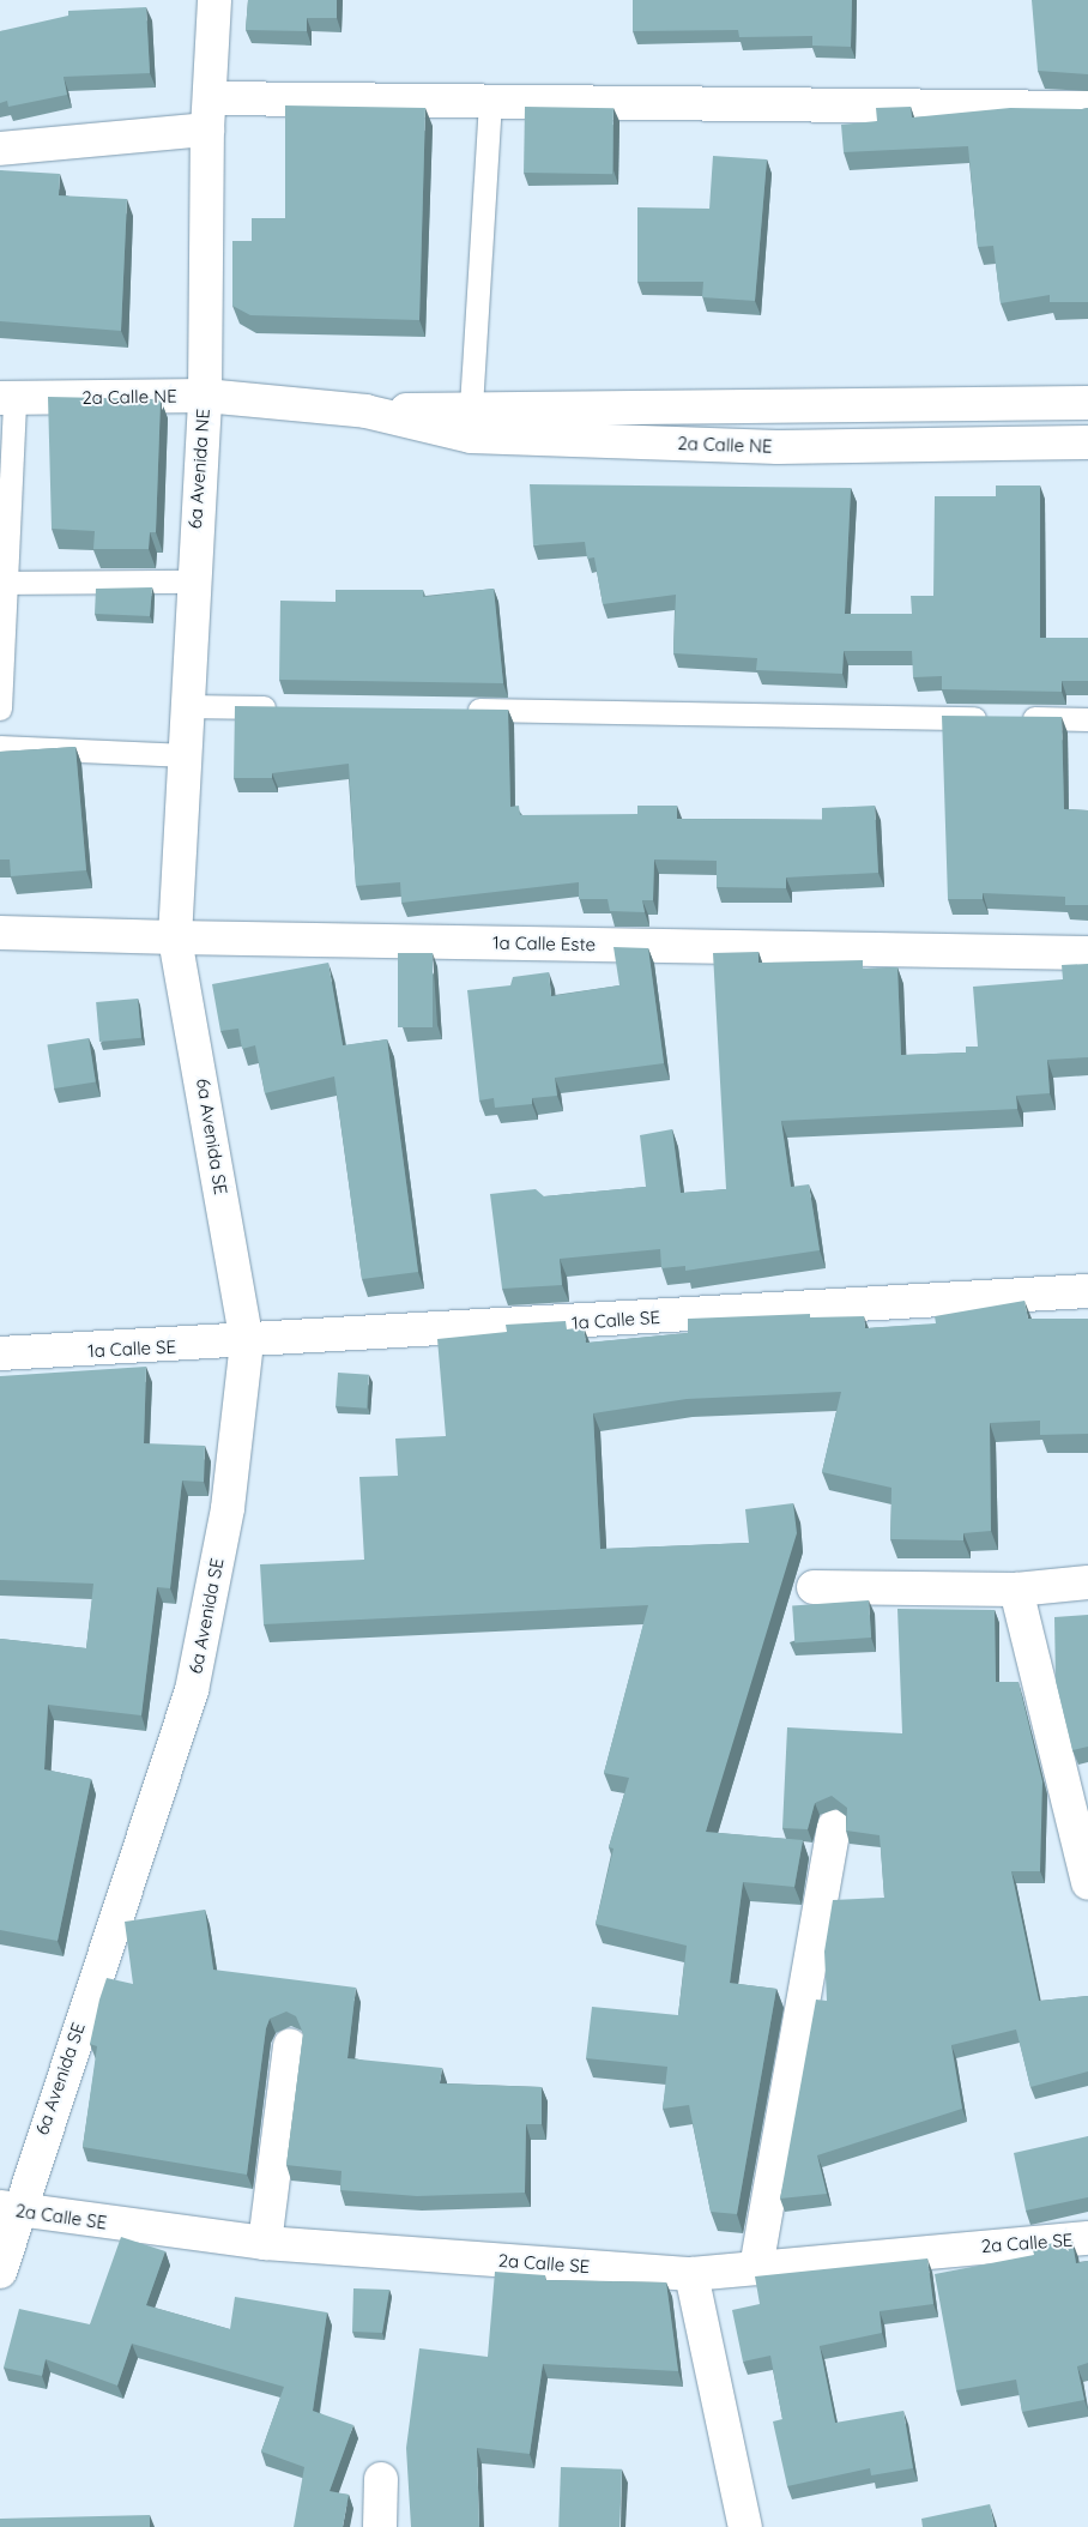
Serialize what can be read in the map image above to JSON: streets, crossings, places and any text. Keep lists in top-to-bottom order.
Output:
{
  "streets": {
    "street": [
      "2a Calle NE",
      "6a Avenida NE",
      "1a Calle Este",
      "6a Avenida SE",
      "1a Calle SE",
      "2a Calle SE"
    ]
  },
  "crossings": [
    ["2a Calle NE", "6a Avenida NE"],
    ["6a Avenida NE", "1a Calle Este"],
    ["6a Avenida NE", "6a Avenida SE"],
    ["1a Calle Este", "6a Avenida SE"],
    ["6a Avenida SE", "1a Calle SE"],
    ["6a Avenida SE", "2a Calle SE"]
  ]
}
